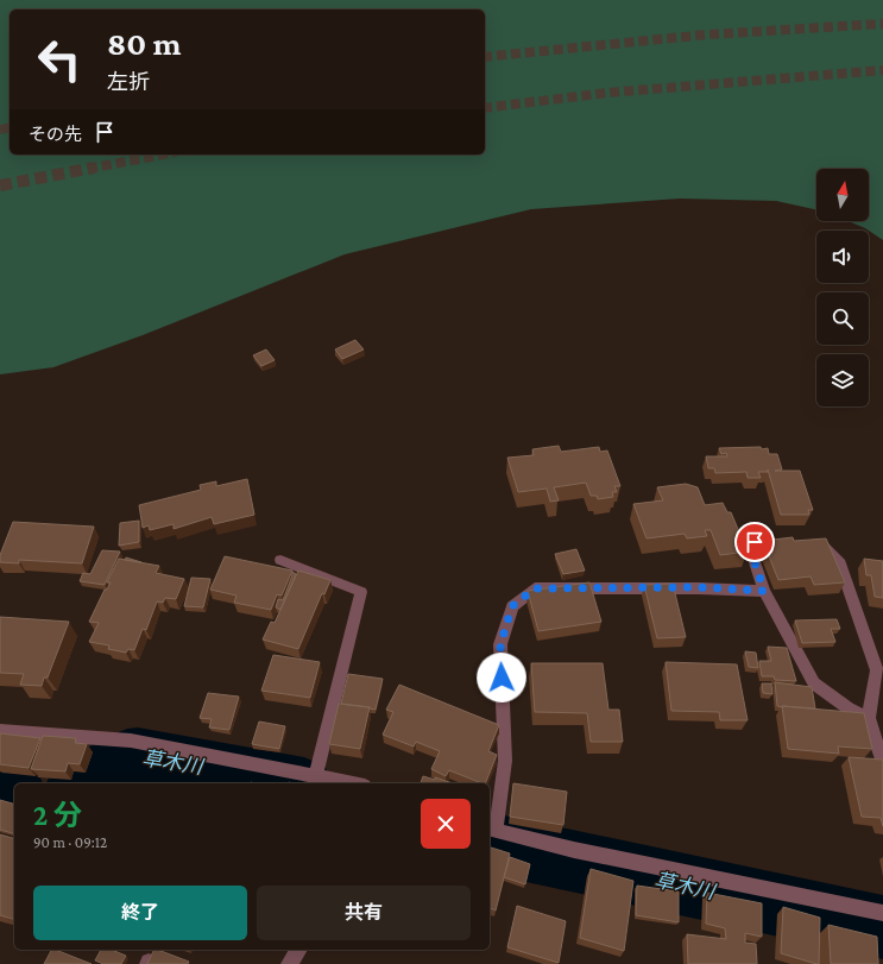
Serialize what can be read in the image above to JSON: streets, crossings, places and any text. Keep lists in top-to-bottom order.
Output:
{
  "water": ["草木川"],
  "north": "top",
  "page": {
    "turn": ["80 m", "左折"],
    "then": "その先",
    "heading": ["2 分", "90 m · 09:12"],
    "buttons": ["終了", "共有"]
  }
}
